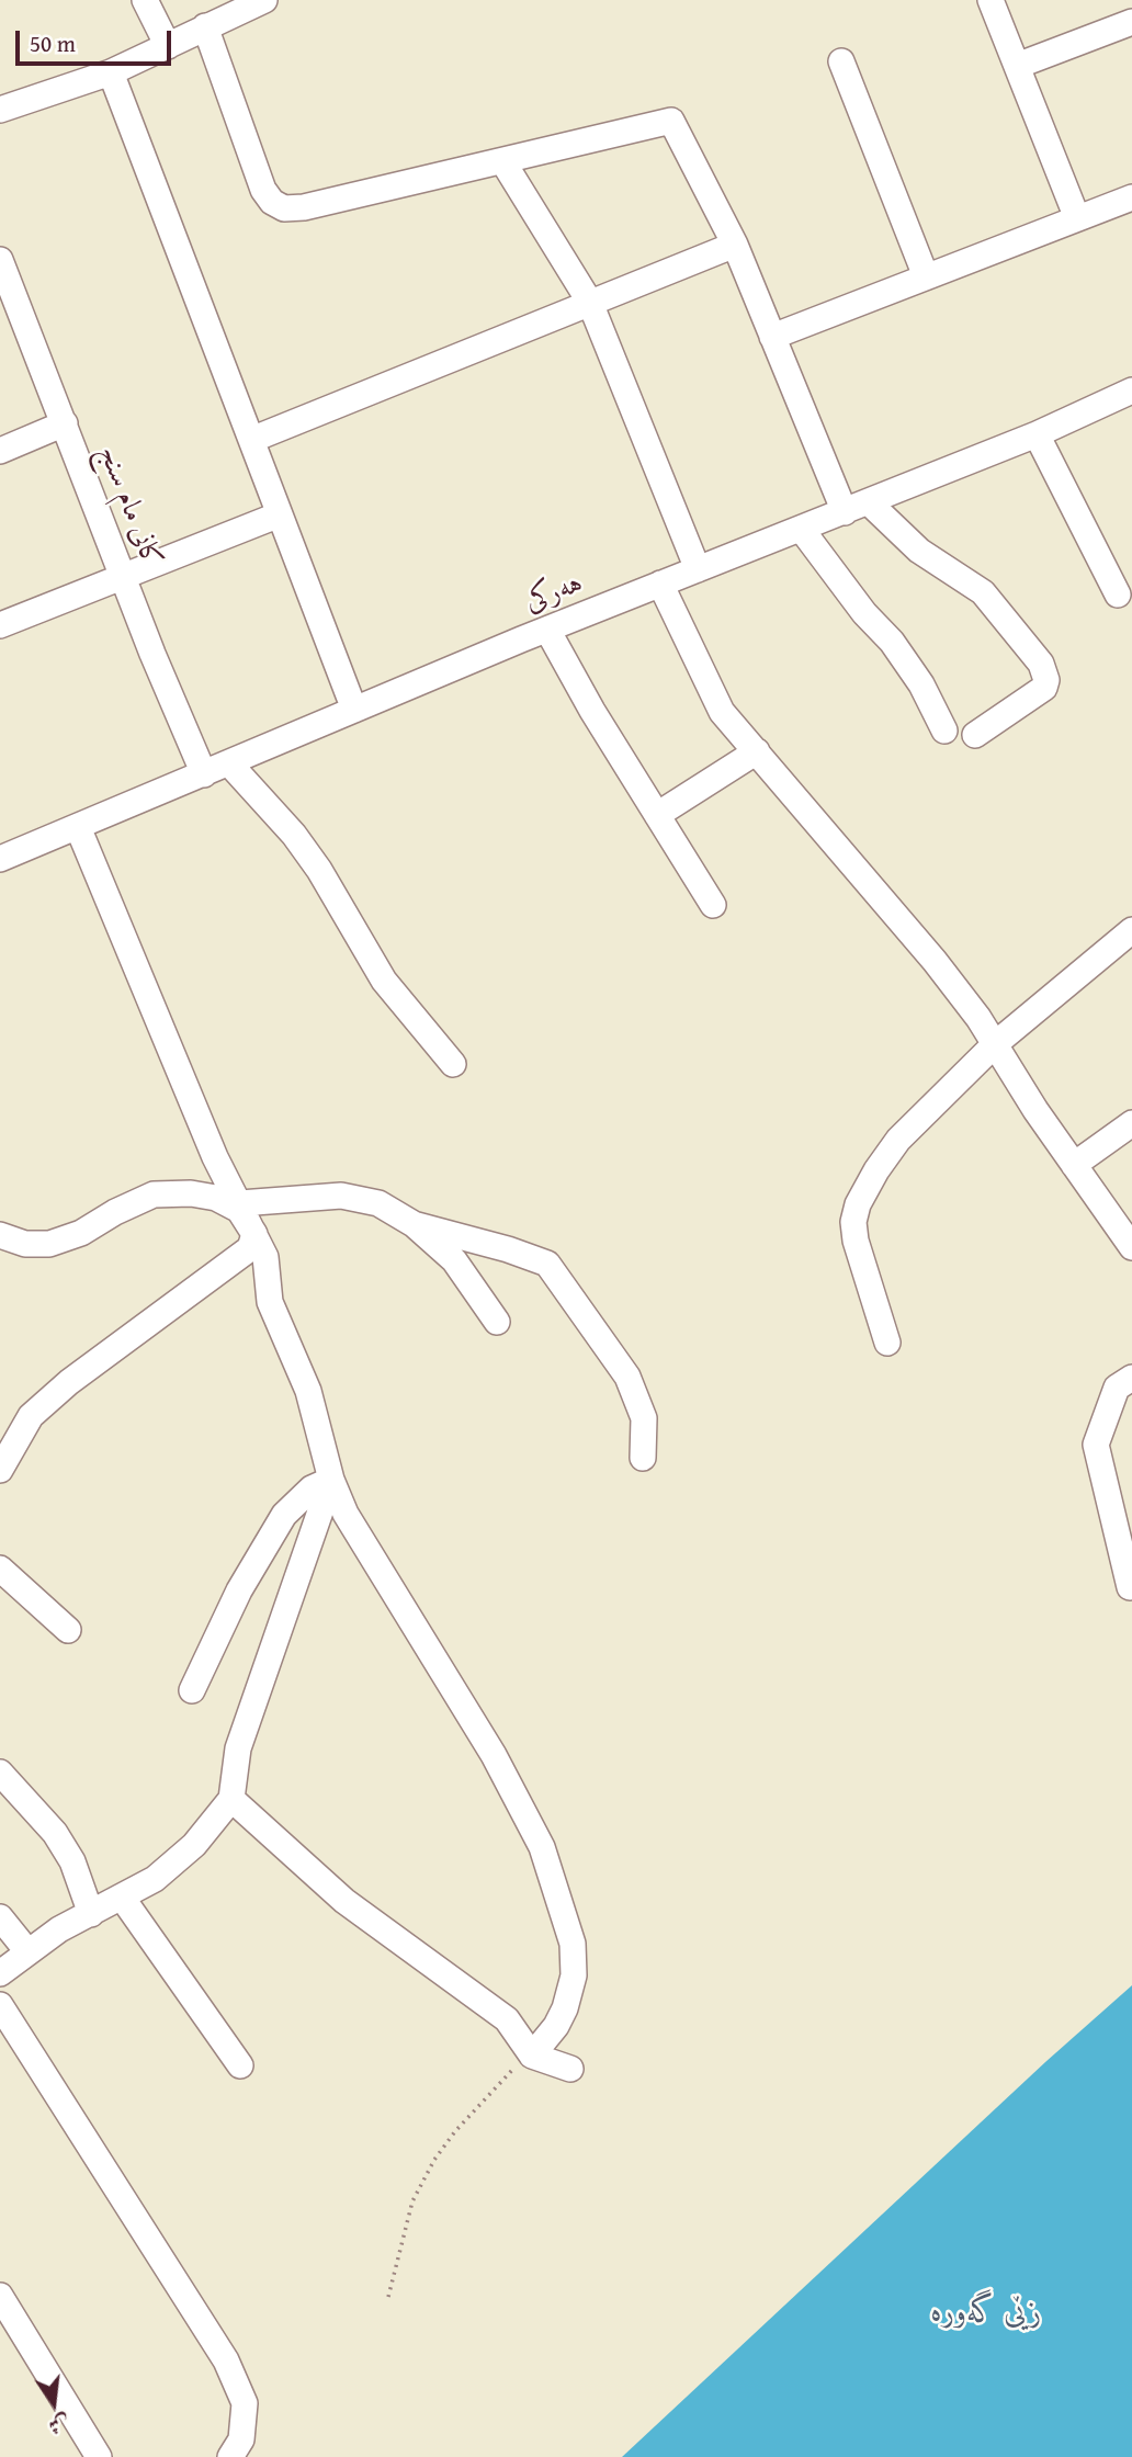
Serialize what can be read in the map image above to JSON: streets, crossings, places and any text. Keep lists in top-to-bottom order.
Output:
{
  "streets": {
    "street": ["کانی مام سنج", "هەرکی"]
  },
  "crossings": [
    ["کانی مام سنج", "هەرکی"]
  ],
  "water": ["زێی گەورە"],
  "scale_bar": "50 m",
  "north": "bottom"
}
